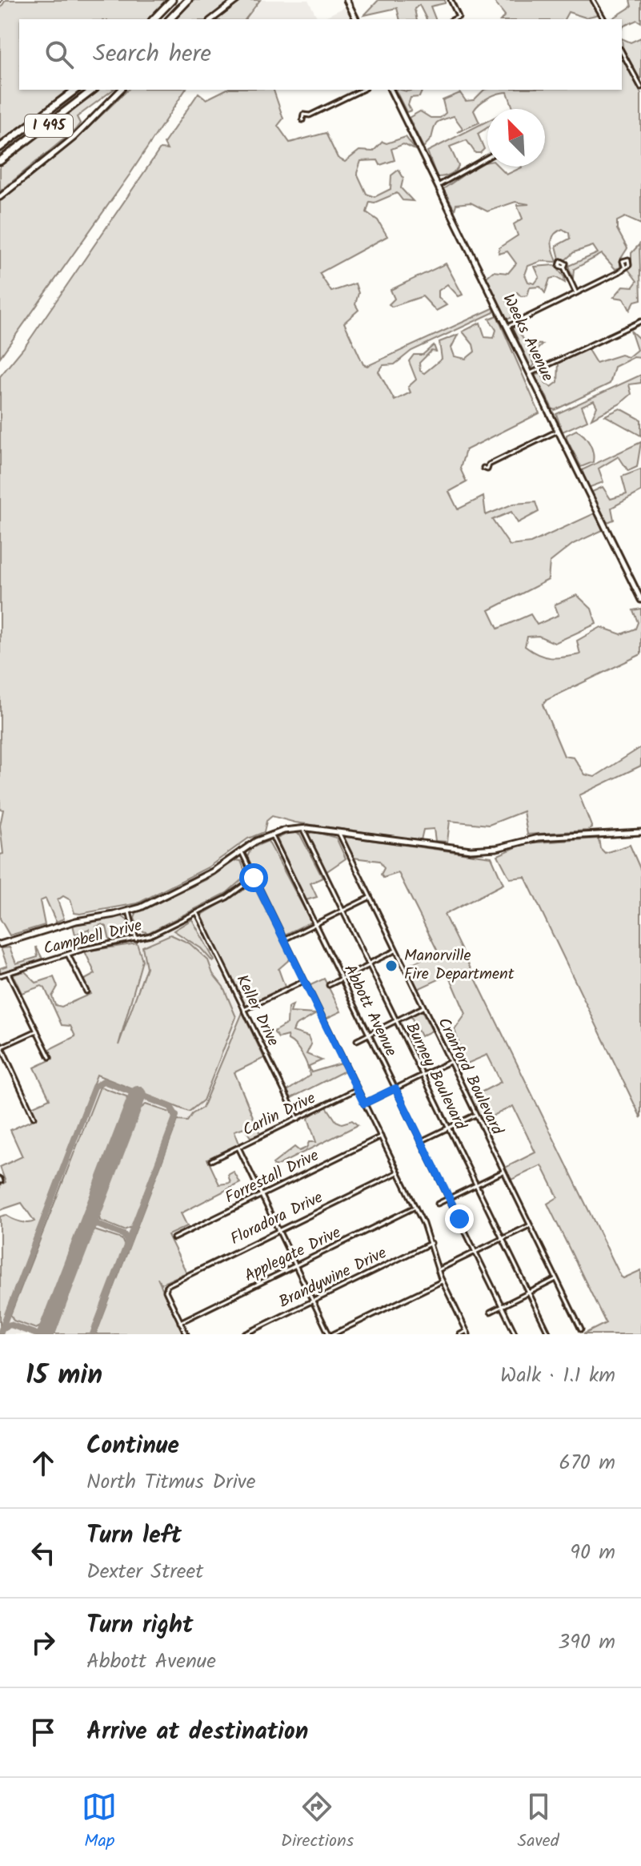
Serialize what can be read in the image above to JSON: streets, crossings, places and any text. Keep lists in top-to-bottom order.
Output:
{
  "streets": {
    "highway": ["I 495"],
    "street": [
      "Weeks Avenue",
      "Campbell Drive",
      "Keller Drive",
      "Abbott Avenue",
      "Burney Boulevard",
      "Cranford Boulevard",
      "Carlin Drive",
      "Forrestall Drive",
      "Floradora Drive",
      "Applegate Drive",
      "Brandywine Drive"
    ]
  },
  "crossings": [
    ["Campbell Drive", "Keller Drive"],
    ["Keller Drive", "Carlin Drive"],
    ["Floradora Drive", "Applegate Drive"]
  ],
  "places": ["Manorville Fire Department"],
  "north": "top left",
  "page": {
    "search": "Search here",
    "heading": ["15 min", "Walk · 1.1 km"],
    "list": [
      ["Continue", "North Titmus Drive", "670 m"],
      ["Turn left", "Dexter Street", "90 m"],
      ["Turn right", "Abbott Avenue", "390 m"],
      "Arrive at destination"
    ],
    "nav": ["Map", "Directions", "Saved"]
  }
}
